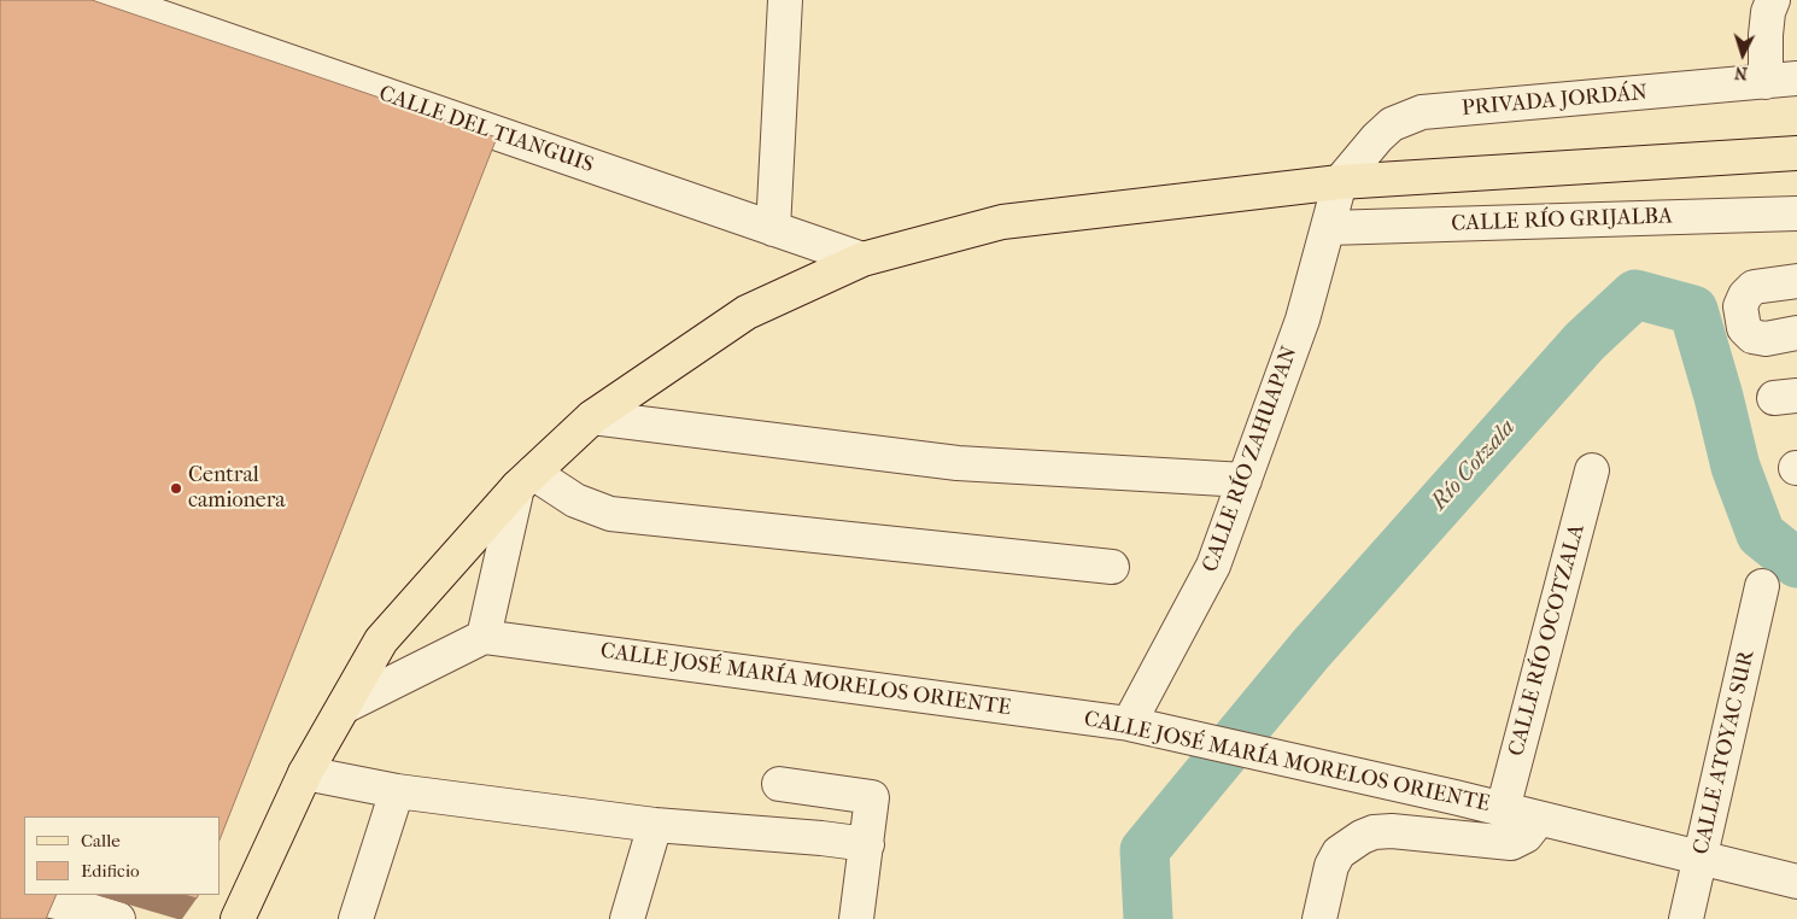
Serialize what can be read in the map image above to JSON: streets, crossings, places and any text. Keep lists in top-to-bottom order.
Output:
{
  "streets": {
    "street": [
      "PRIVADA JORDÁN",
      "CALLE DEL TIANGUIS",
      "CALLE RÍO GRIJALBA",
      "CALLE RÍO ZAHUAPAN",
      "CALLE RÍO OCOTZALA",
      "CALLE JOSÉ MARÍA MORELOS ORIENTE",
      "CALLE ATOYAC SUR"
    ]
  },
  "crossings": [
    ["PRIVADA JORDÁN", "CALLE RÍO ZAHUAPAN"],
    ["CALLE RÍO GRIJALBA", "CALLE RÍO ZAHUAPAN"],
    ["CALLE RÍO ZAHUAPAN", "CALLE JOSÉ MARÍA MORELOS ORIENTE"],
    ["CALLE RÍO OCOTZALA", "CALLE JOSÉ MARÍA MORELOS ORIENTE"],
    ["CALLE JOSÉ MARÍA MORELOS ORIENTE", "CALLE ATOYAC SUR"]
  ],
  "water": ["Río Cotzala"],
  "places": ["Central camionera"],
  "legend": ["Calle", "Edificio"],
  "north": "bottom"
}
